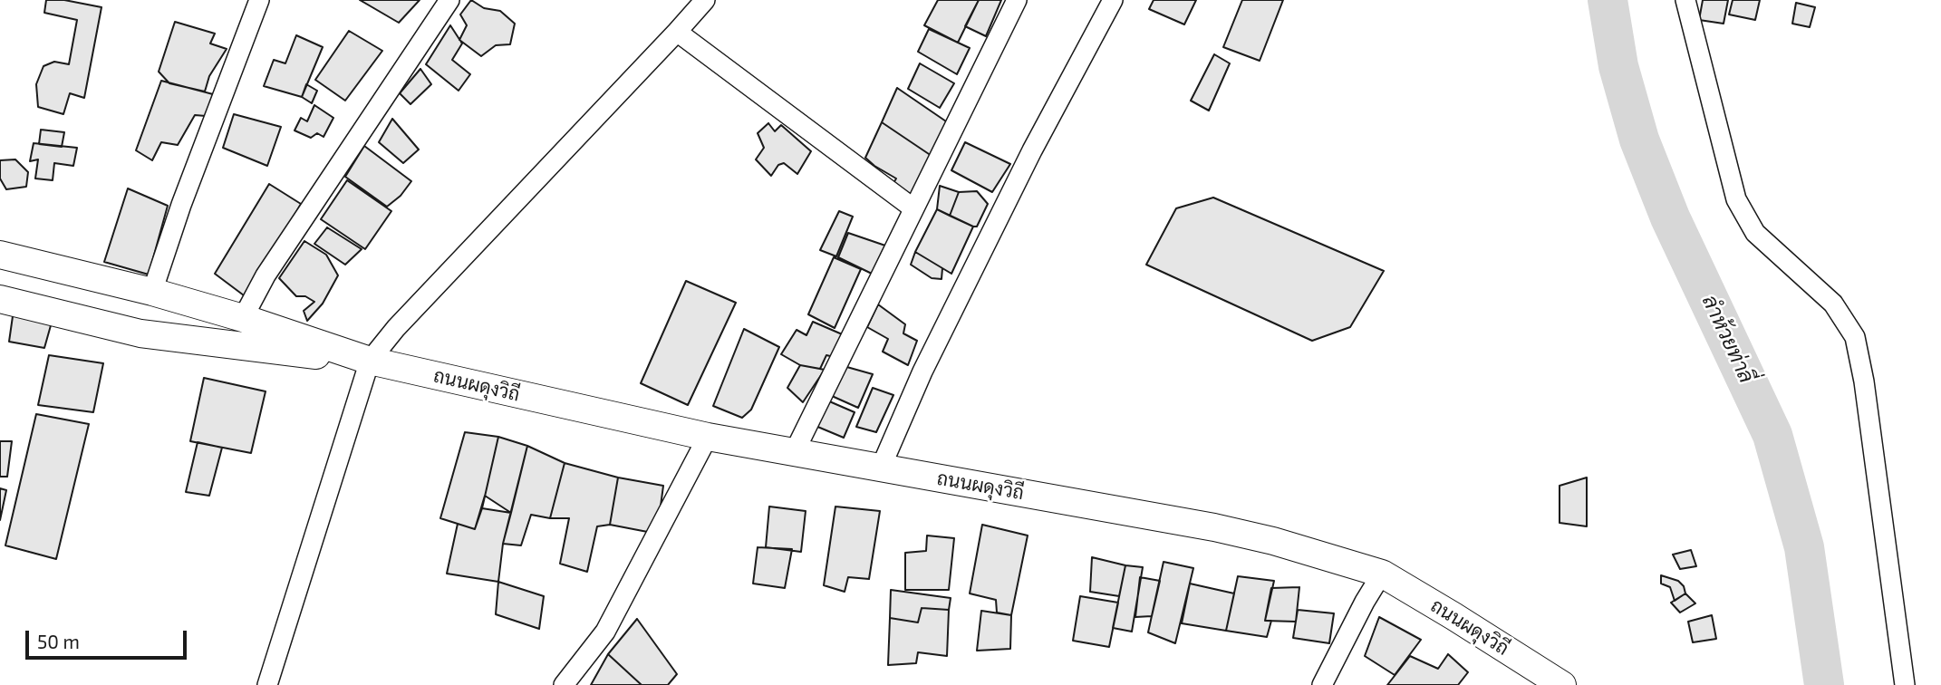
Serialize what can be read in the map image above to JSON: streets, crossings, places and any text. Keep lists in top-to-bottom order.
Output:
{
  "streets": {
    "main road": ["ถนนผดุงวิถี"]
  },
  "water": ["ลำห้วยท่าลี่"],
  "scale_bar": "50 m"
}
